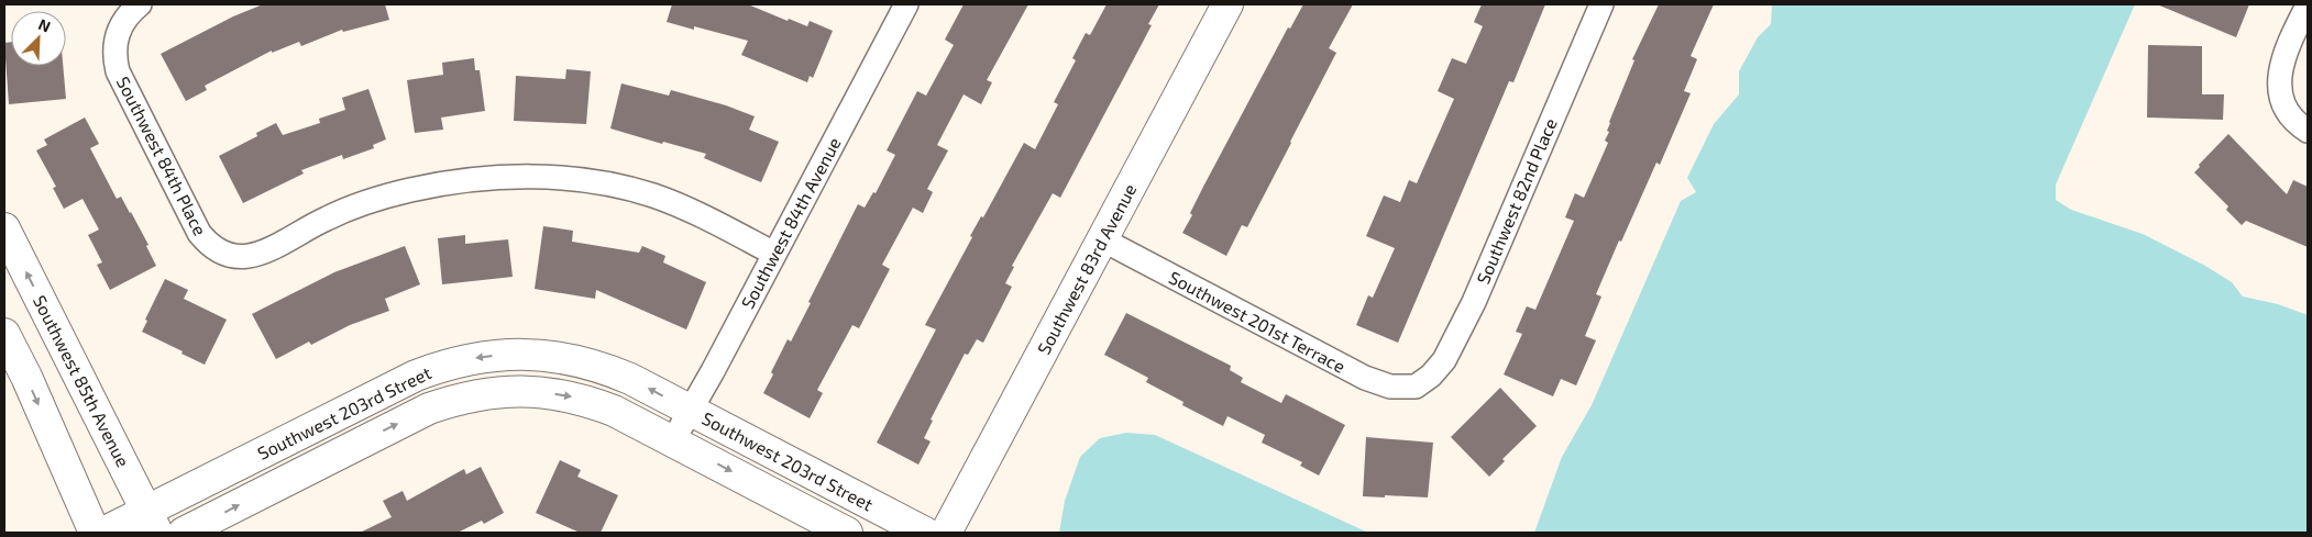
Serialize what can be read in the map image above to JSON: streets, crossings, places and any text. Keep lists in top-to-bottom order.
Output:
{
  "streets": {
    "street": [
      "Southwest 84th Place",
      "Southwest 82nd Place",
      "Southwest 84th Avenue",
      "Southwest 83rd Avenue",
      "Southwest 201st Terrace",
      "Southwest 85th Avenue",
      "Southwest 203rd Street"
    ]
  },
  "crossings": [
    ["Southwest 84th Place", "Southwest 84th Avenue"],
    ["Southwest 82nd Place", "Southwest 201st Terrace"],
    ["Southwest 84th Avenue", "Southwest 203rd Street"],
    ["Southwest 83rd Avenue", "Southwest 201st Terrace"],
    ["Southwest 85th Avenue", "Southwest 203rd Street"]
  ],
  "north": "top right"
}
